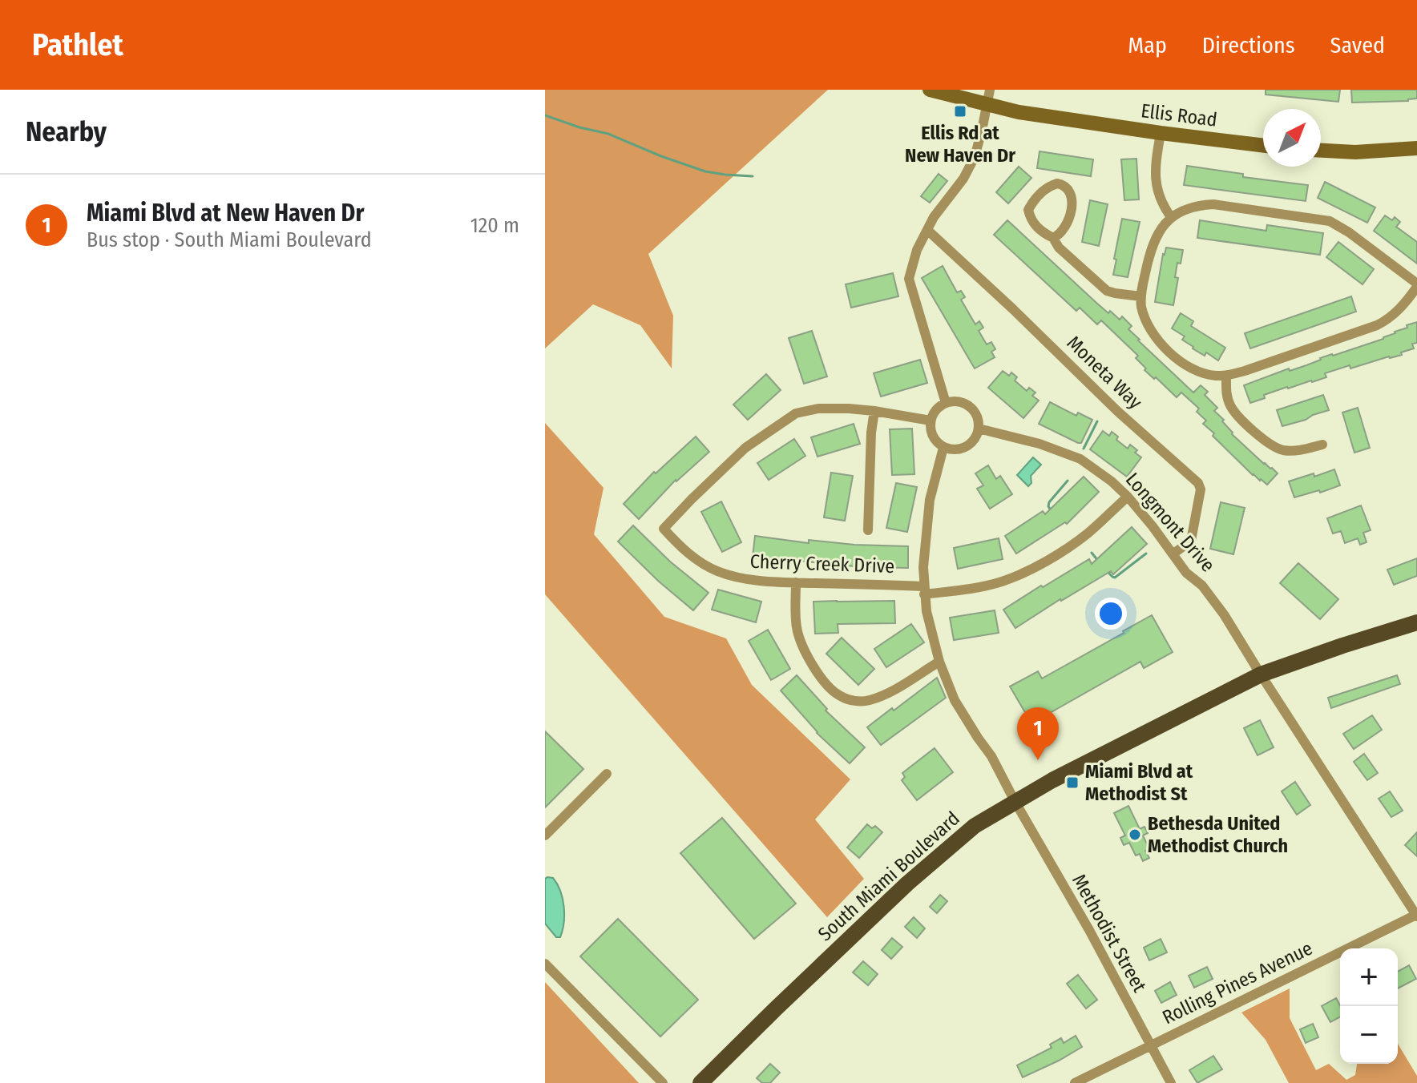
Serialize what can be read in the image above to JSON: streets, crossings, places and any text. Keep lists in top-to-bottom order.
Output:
{
  "streets": {
    "main road": ["Ellis Road", "South Miami Boulevard"],
    "street": [
      "Moneta Way",
      "Longmont Drive",
      "Cherry Creek Drive",
      "Methodist Street",
      "Rolling Pines Avenue"
    ]
  },
  "crossings": [
    ["Moneta Way", "Longmont Drive"],
    ["Longmont Drive", "Cherry Creek Drive"],
    ["Longmont Drive", "South Miami Boulevard"],
    ["Longmont Drive", "Methodist Street"],
    ["Longmont Drive", "Rolling Pines Avenue"],
    ["Cherry Creek Drive", "Methodist Street"],
    ["South Miami Boulevard", "Methodist Street"],
    ["Methodist Street", "Rolling Pines Avenue"]
  ],
  "places": {
    "transit": ["Ellis Rd at New Haven Dr", "Miami Blvd at Methodist St"],
    "other": ["Bethesda United Methodist Church"]
  },
  "north": "top right",
  "page": {
    "header": "Pathlet",
    "nav": ["Map", "Directions", "Saved"],
    "heading": "Nearby",
    "list": [
      {
        "mark": "1",
        "name": "Miami Blvd at New Haven Dr",
        "note": "Bus stop · South Miami Boulevard",
        "value": "120 m"
      }
    ],
    "pins": "1",
    "map_buttons": ["+", "−"]
  }
}
